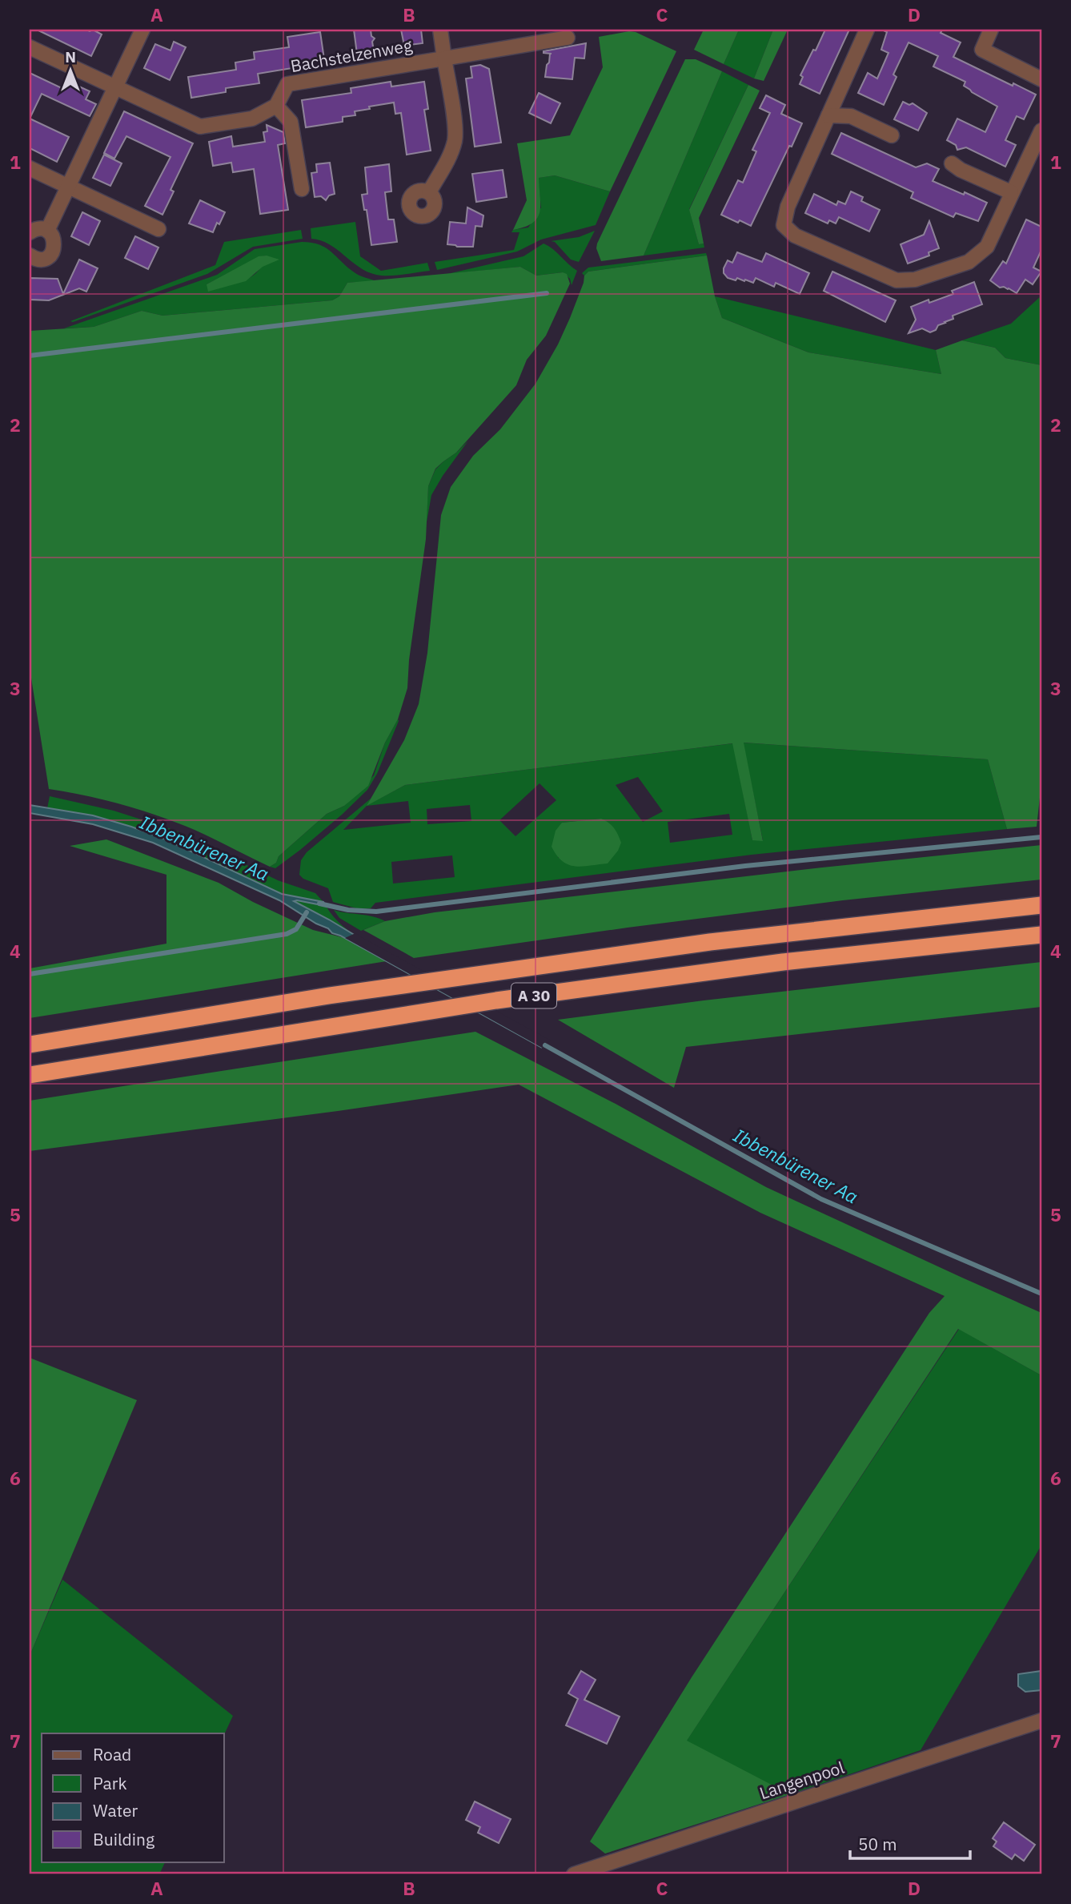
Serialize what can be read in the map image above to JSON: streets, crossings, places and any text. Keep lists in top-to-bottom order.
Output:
{
  "streets": {
    "highway": ["A 30"],
    "street": ["Bachstelzenweg", "Langenpool"]
  },
  "water": ["Ibbenbürener Aa"],
  "legend": [
    "Road",
    "Park",
    "Water",
    "Building"
  ],
  "scale_bar": "50 m",
  "north": "top",
  "grid": {
    "columns": [
      "A",
      "B",
      "C",
      "D"
    ],
    "rows": [
      "1",
      "2",
      "3",
      "4",
      "5",
      "6",
      "7"
    ]
  }
}
